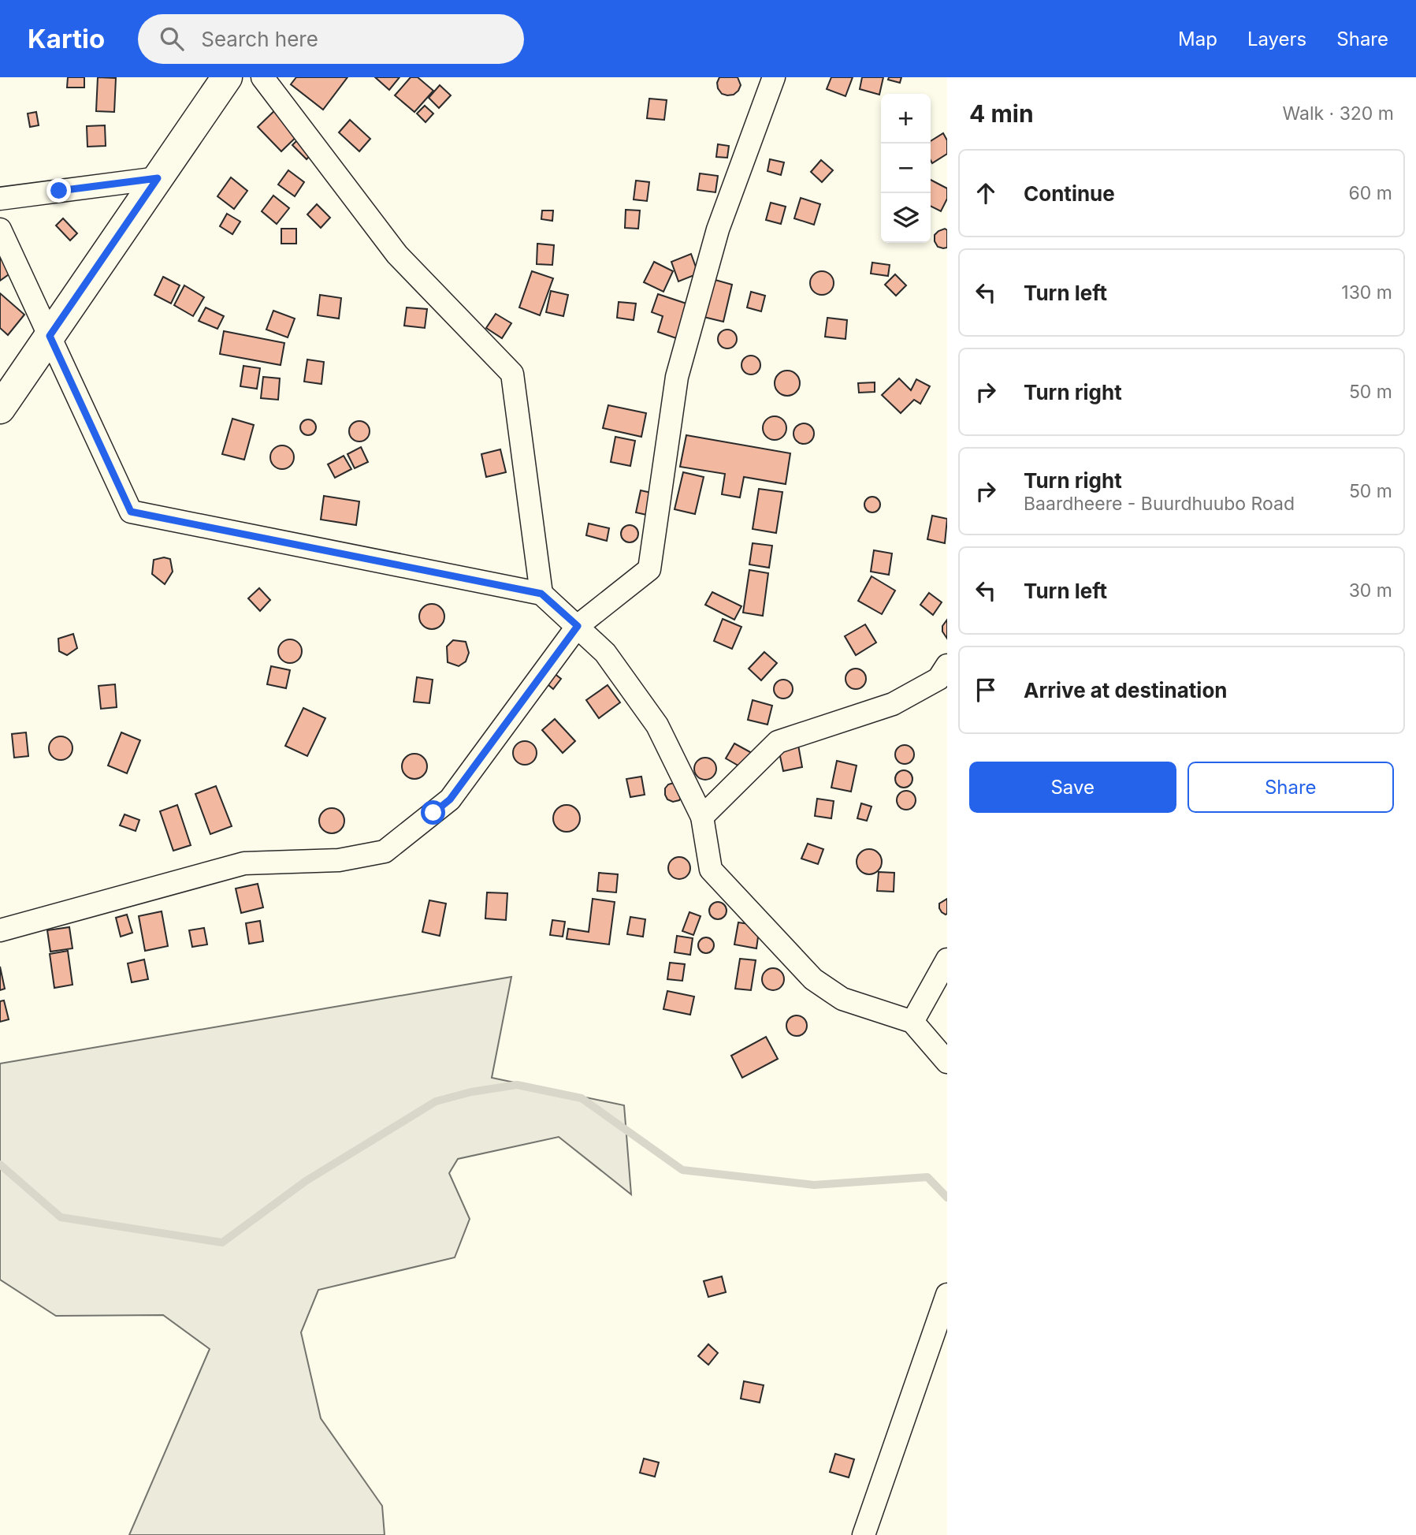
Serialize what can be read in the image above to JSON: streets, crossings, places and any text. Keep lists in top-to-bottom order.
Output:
{
  "page": {
    "header": "Kartio",
    "search": "Search here",
    "nav": ["Map", "Layers", "Share"],
    "heading": ["4 min", "Walk · 320 m"],
    "map_buttons": ["+", "−"],
    "list": [
      ["Continue", "60 m"],
      ["Turn left", "130 m"],
      ["Turn right", "50 m"],
      ["Turn right", "Baardheere - Buurdhuubo Road", "50 m"],
      ["Turn left", "30 m"],
      "Arrive at destination"
    ],
    "buttons": ["Save", "Share"]
  }
}
